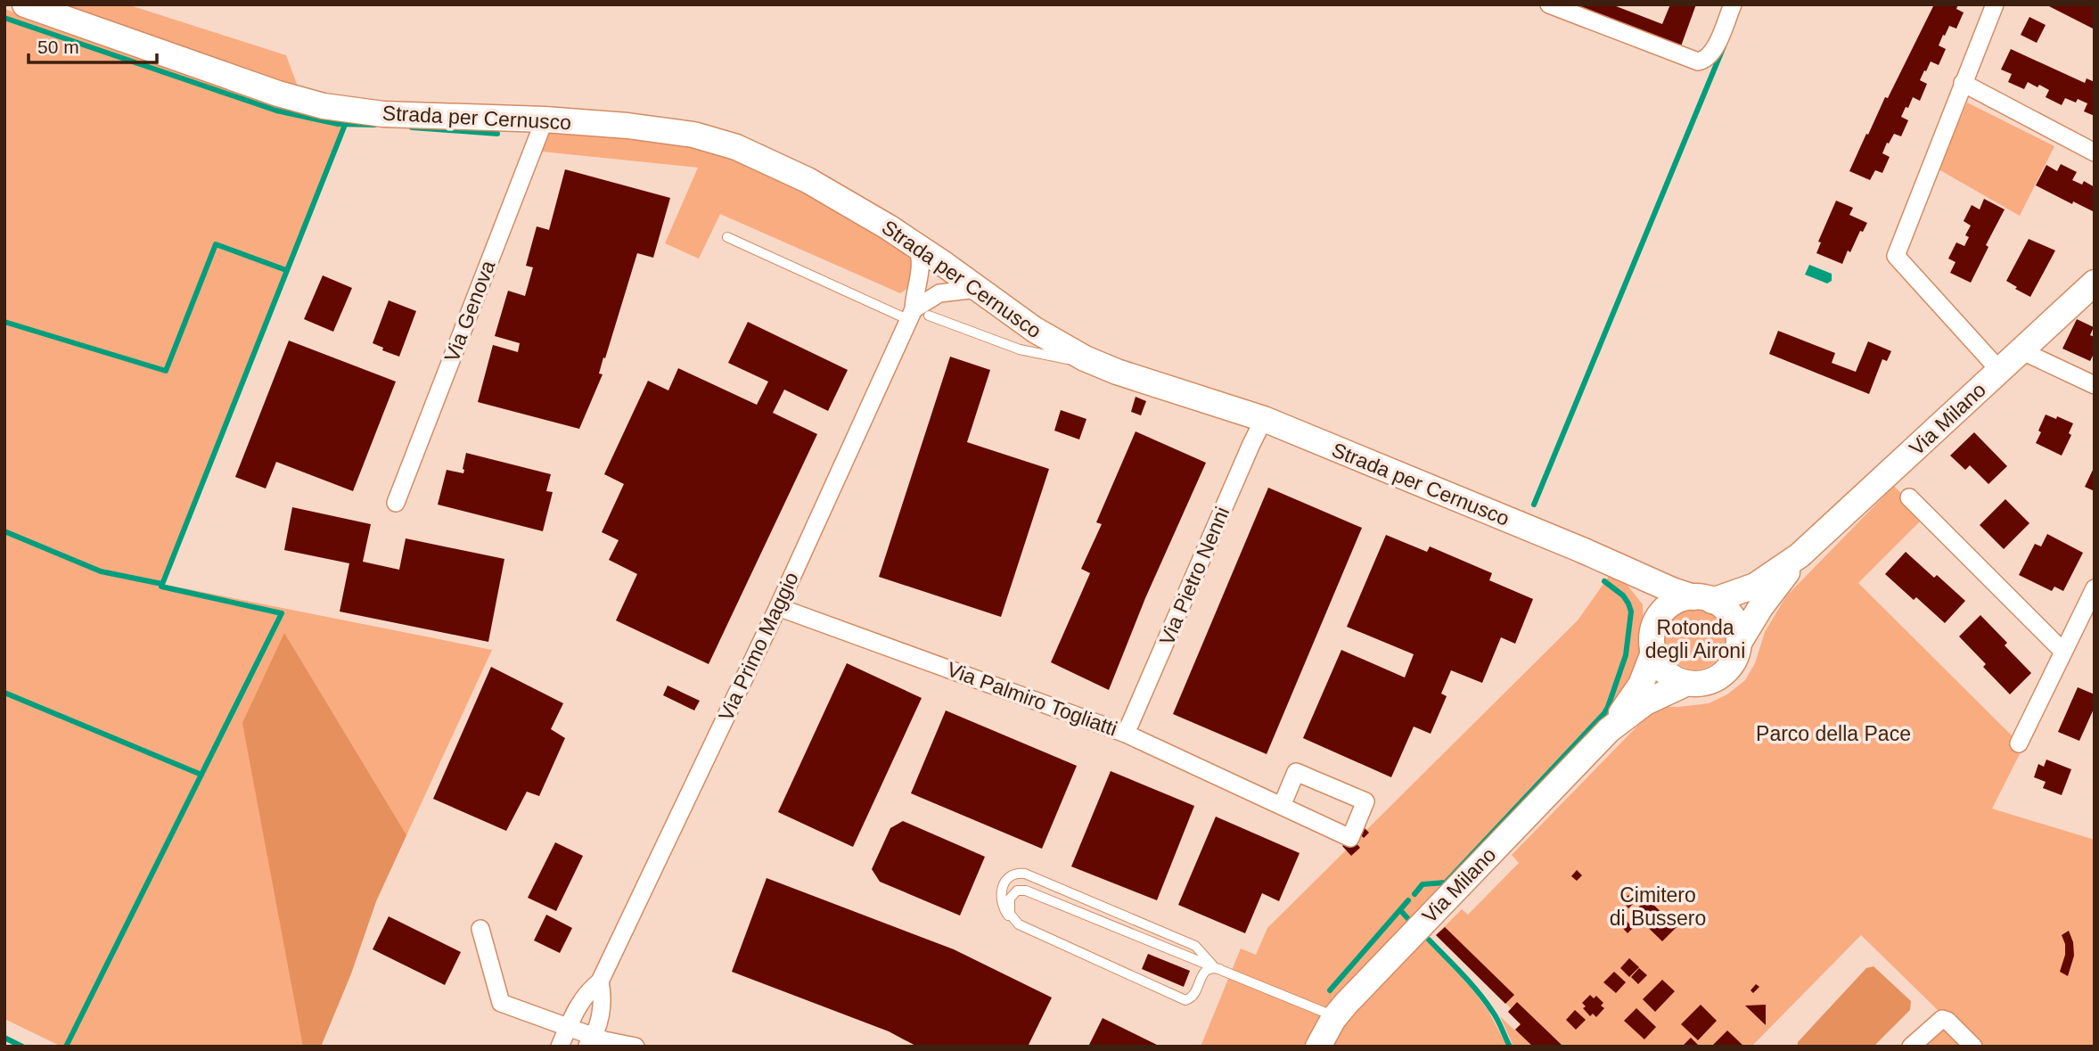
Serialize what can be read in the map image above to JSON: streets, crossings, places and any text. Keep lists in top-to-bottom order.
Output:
{
  "streets": {
    "street": [
      "Strada per Cernusco",
      "Via Genova",
      "Via Milano",
      "Via Pietro Nenni",
      "Via Primo Maggio",
      "Via Palmiro Togliatti"
    ]
  },
  "crossings": [
    ["Strada per Cernusco", "Via Genova"],
    ["Strada per Cernusco", "Via Milano"],
    ["Strada per Cernusco", "Via Pietro Nenni"],
    ["Strada per Cernusco", "Via Primo Maggio"],
    ["Via Pietro Nenni", "Via Palmiro Togliatti"],
    ["Via Primo Maggio", "Via Palmiro Togliatti"]
  ],
  "parks": ["Rotonda degli Aironi", "Parco della Pace", "Cimitero di Bussero"],
  "scale_bar": "50 m"
}
